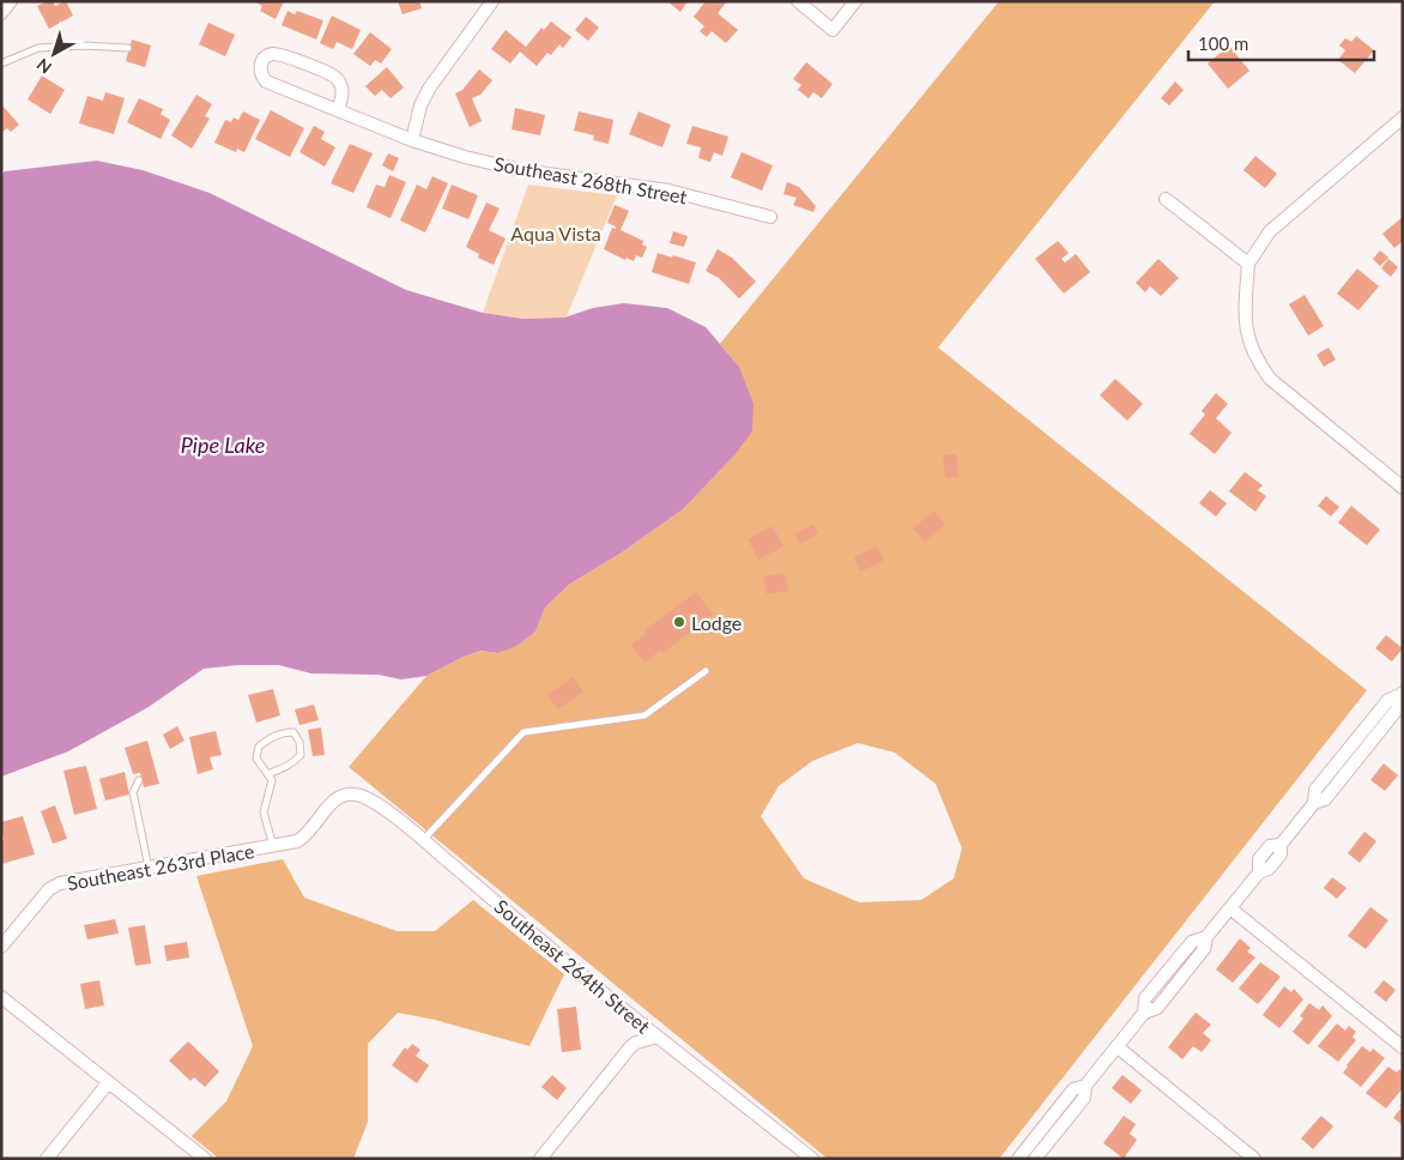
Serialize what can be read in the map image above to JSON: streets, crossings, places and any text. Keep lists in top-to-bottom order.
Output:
{
  "streets": {
    "street": ["Southeast 268th Street", "Southeast 263rd Place", "Southeast 264th Street"]
  },
  "crossings": [
    ["Southeast 263rd Place", "Southeast 264th Street"]
  ],
  "water": ["Pipe Lake"],
  "parks": ["Aqua Vista"],
  "places": ["Lodge"],
  "scale_bar": "100 m",
  "north": "bottom left"
}
